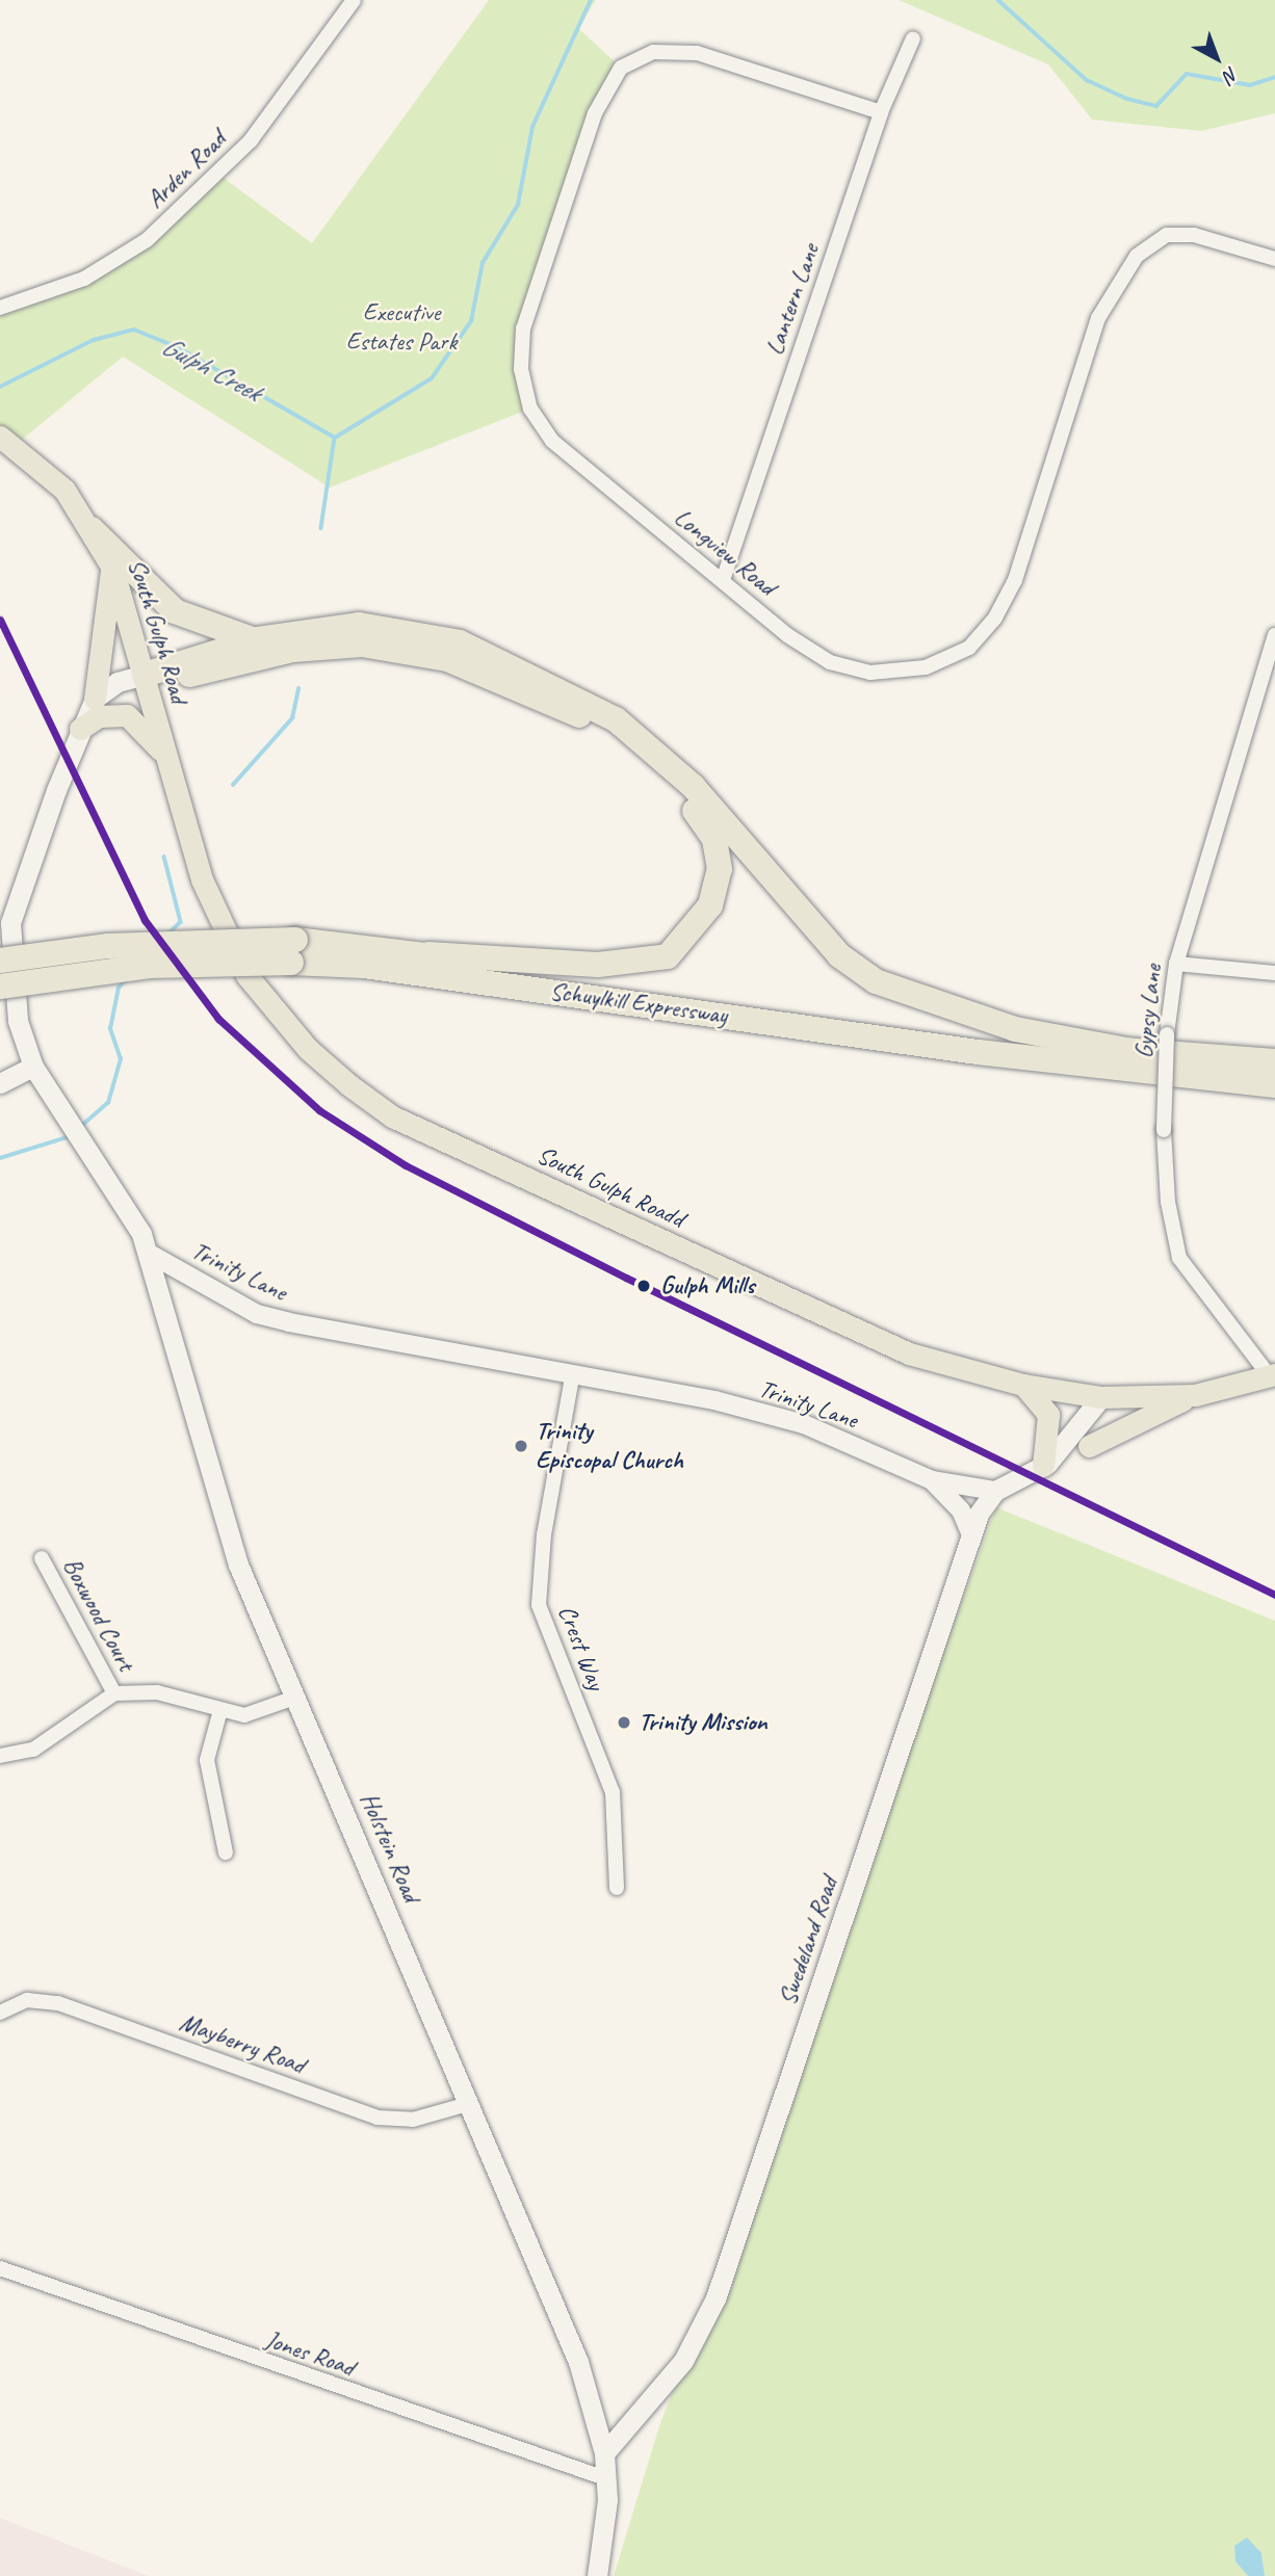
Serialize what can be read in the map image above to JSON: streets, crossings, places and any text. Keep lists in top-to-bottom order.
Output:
{
  "streets": {
    "highway": ["Schuylkill Expressway"],
    "main road": [
      "South Gulph Road",
      "South Gulph Roadd",
      "Trinity Lane",
      "Holstein Road",
      "Swedeland Road"
    ],
    "street": [
      "Arden Road",
      "Lantern Lane",
      "Longview Road",
      "Gypsy Lane",
      "Boxwood Court",
      "Crest Way",
      "Mayberry Road",
      "Jones Road"
    ]
  },
  "crossings": [
    ["Lantern Lane", "Longview Road"],
    ["South Gulph Road", "South Gulph Roadd"],
    ["Trinity Lane", "Crest Way"],
    ["Trinity Lane", "Holstein Road"],
    ["Trinity Lane", "Swedeland Road"],
    ["Holstein Road", "Swedeland Road"],
    ["Holstein Road", "Mayberry Road"]
  ],
  "water": ["Gulph Creek"],
  "parks": ["Executive Estates Park"],
  "places": ["Gulph Mills", "Trinity Episcopal Church", "Trinity Mission"],
  "north": "bottom right"
}
